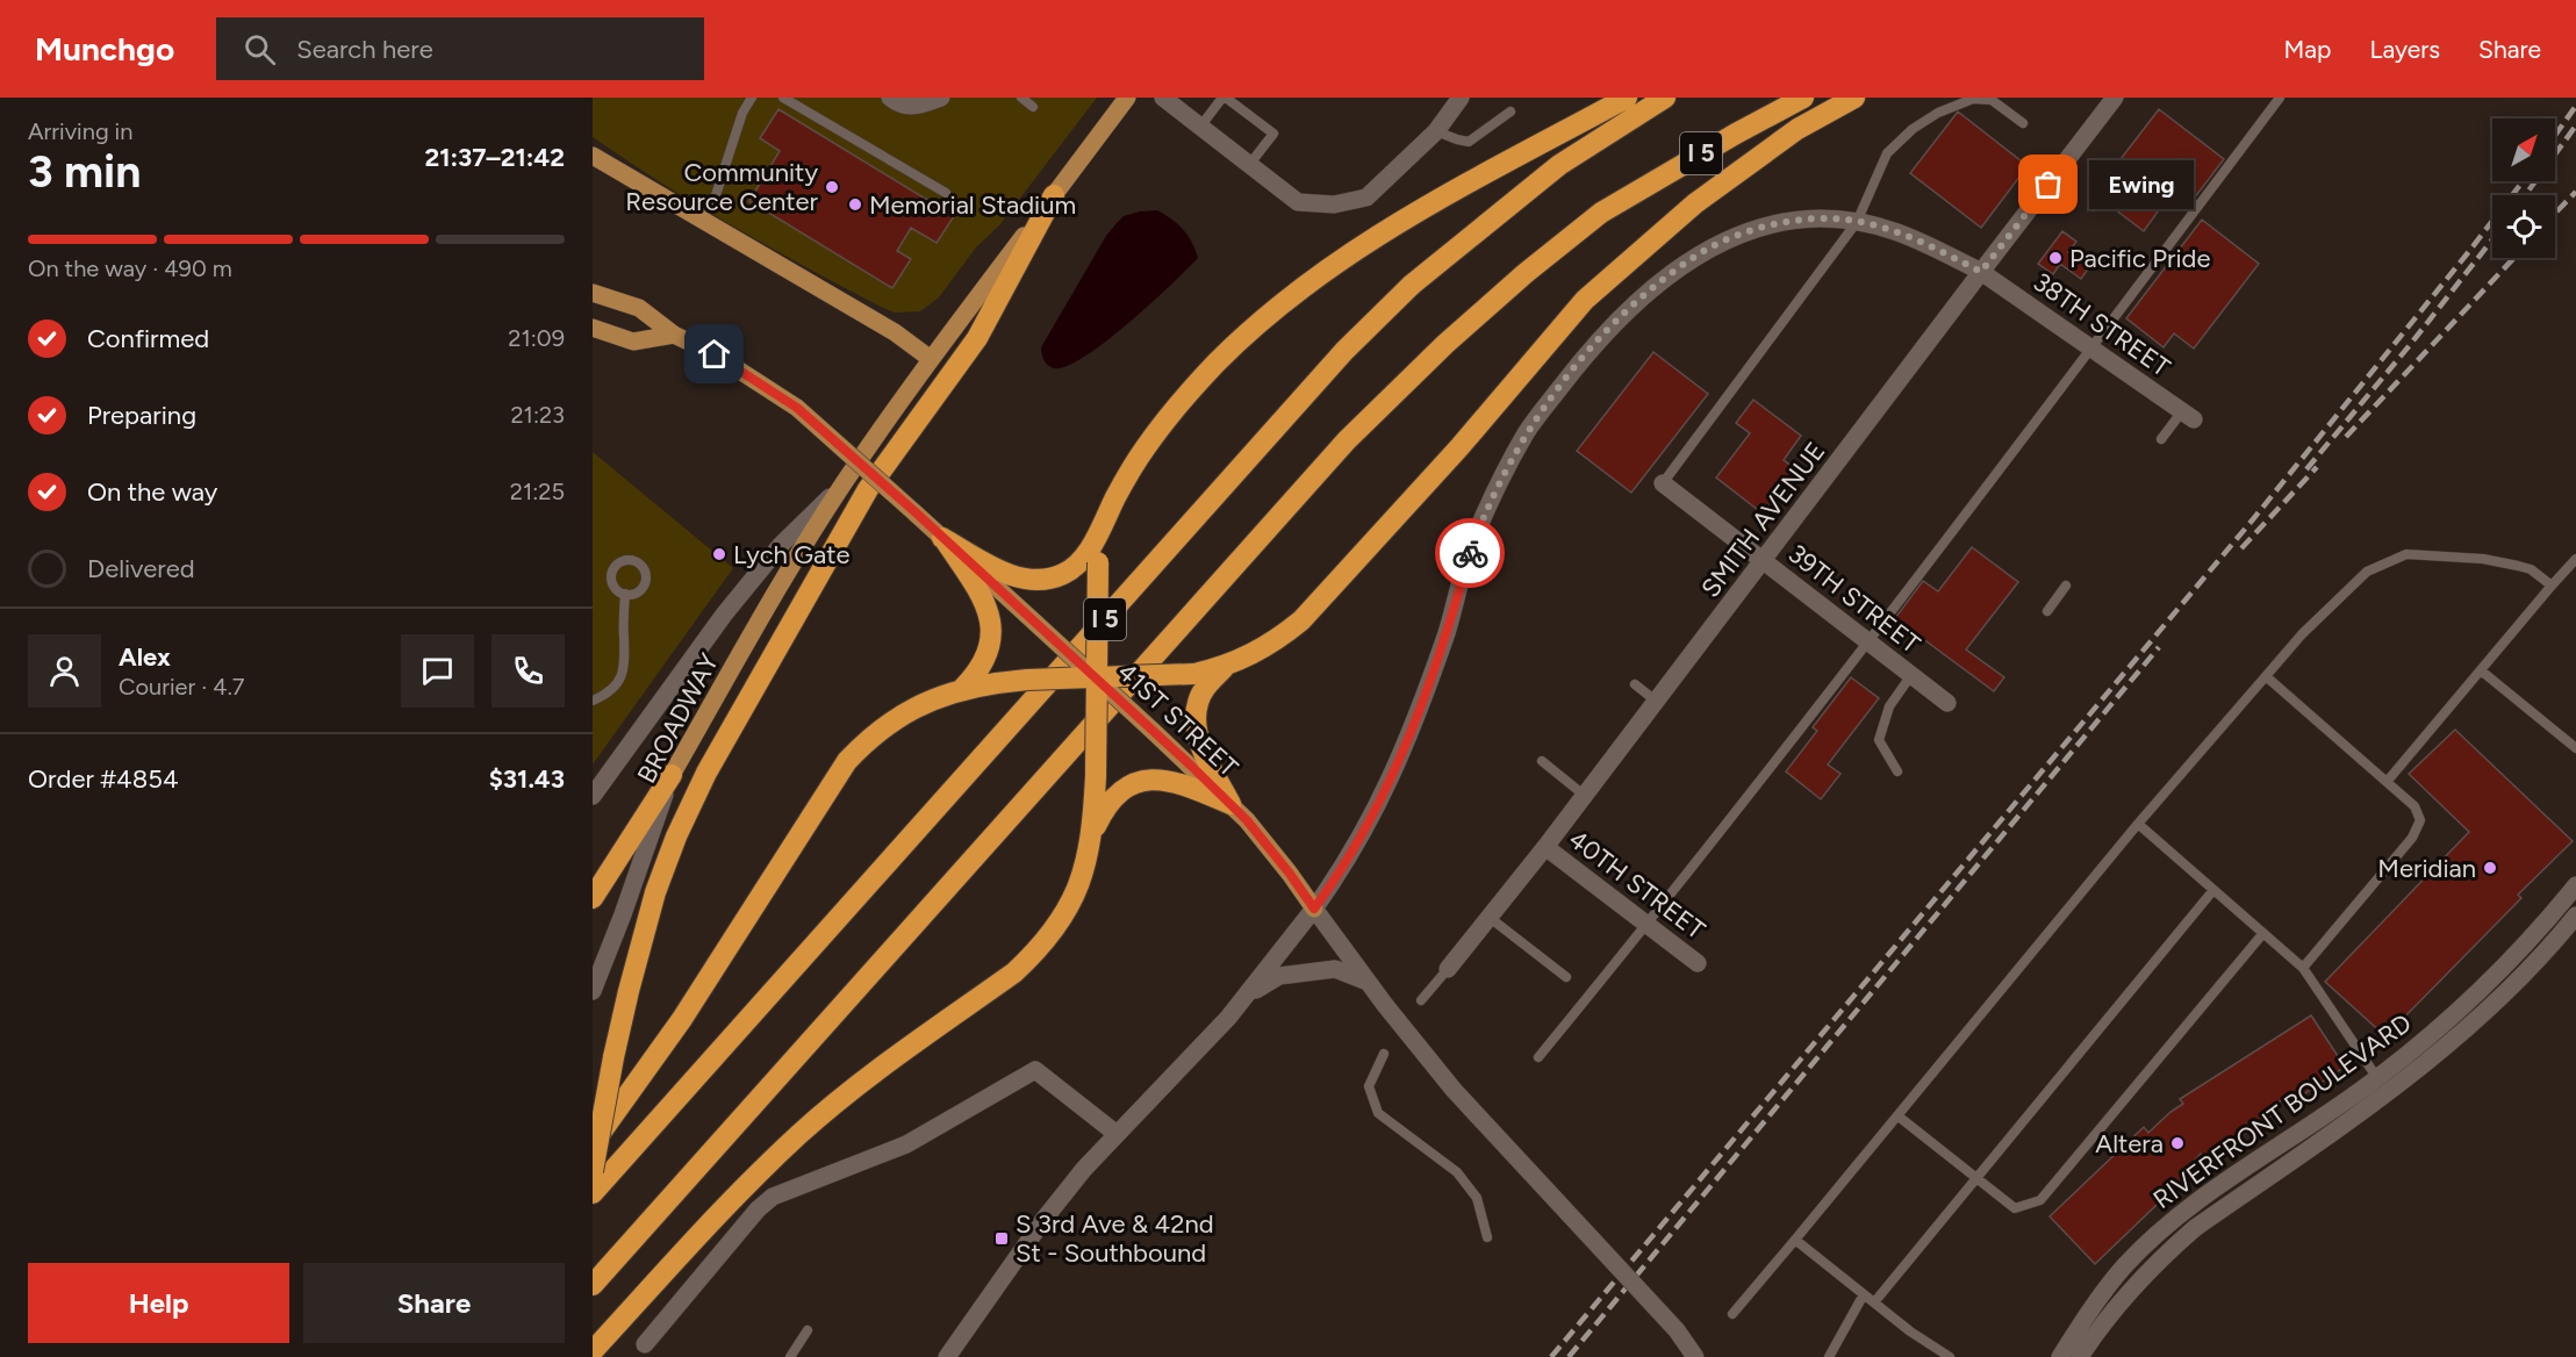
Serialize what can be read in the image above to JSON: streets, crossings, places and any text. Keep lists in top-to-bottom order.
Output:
{
  "streets": {
    "highway": ["I 5"],
    "main road": ["BROADWAY", "41ST STREET"],
    "street": [
      "38TH STREET",
      "SMITH AVENUE",
      "39TH STREET",
      "40TH STREET",
      "RIVERFRONT BOULEVARD"
    ]
  },
  "crossings": [
    ["38TH STREET", "SMITH AVENUE"],
    ["38TH STREET", "41ST STREET"],
    ["SMITH AVENUE", "39TH STREET"],
    ["SMITH AVENUE", "40TH STREET"]
  ],
  "places": {
    "other": [
      "Ewing",
      "Community Resource Center",
      "Memorial Stadium",
      "Pacific Pride",
      "Lych Gate",
      "Meridian",
      "Altera"
    ],
    "transit": ["S 3rd Ave & 42nd St - Southbound"]
  },
  "north": "top right",
  "page": {
    "header": "Munchgo",
    "search": "Search here",
    "nav": ["Map", "Layers", "Share"],
    "heading": ["3 min", "Arriving in", "21:37–21:42"],
    "panel": [
      "Alex",
      "Courier · 4.7",
      "Order #4854",
      "$31.43"
    ],
    "bubble": "Ewing",
    "bar": "On the way · 490 m",
    "list": [
      ["Confirmed", "21:09"],
      ["Preparing", "21:23"],
      ["On the way", "21:25"],
      "Delivered"
    ],
    "buttons": ["Help", "Share"]
  }
}
